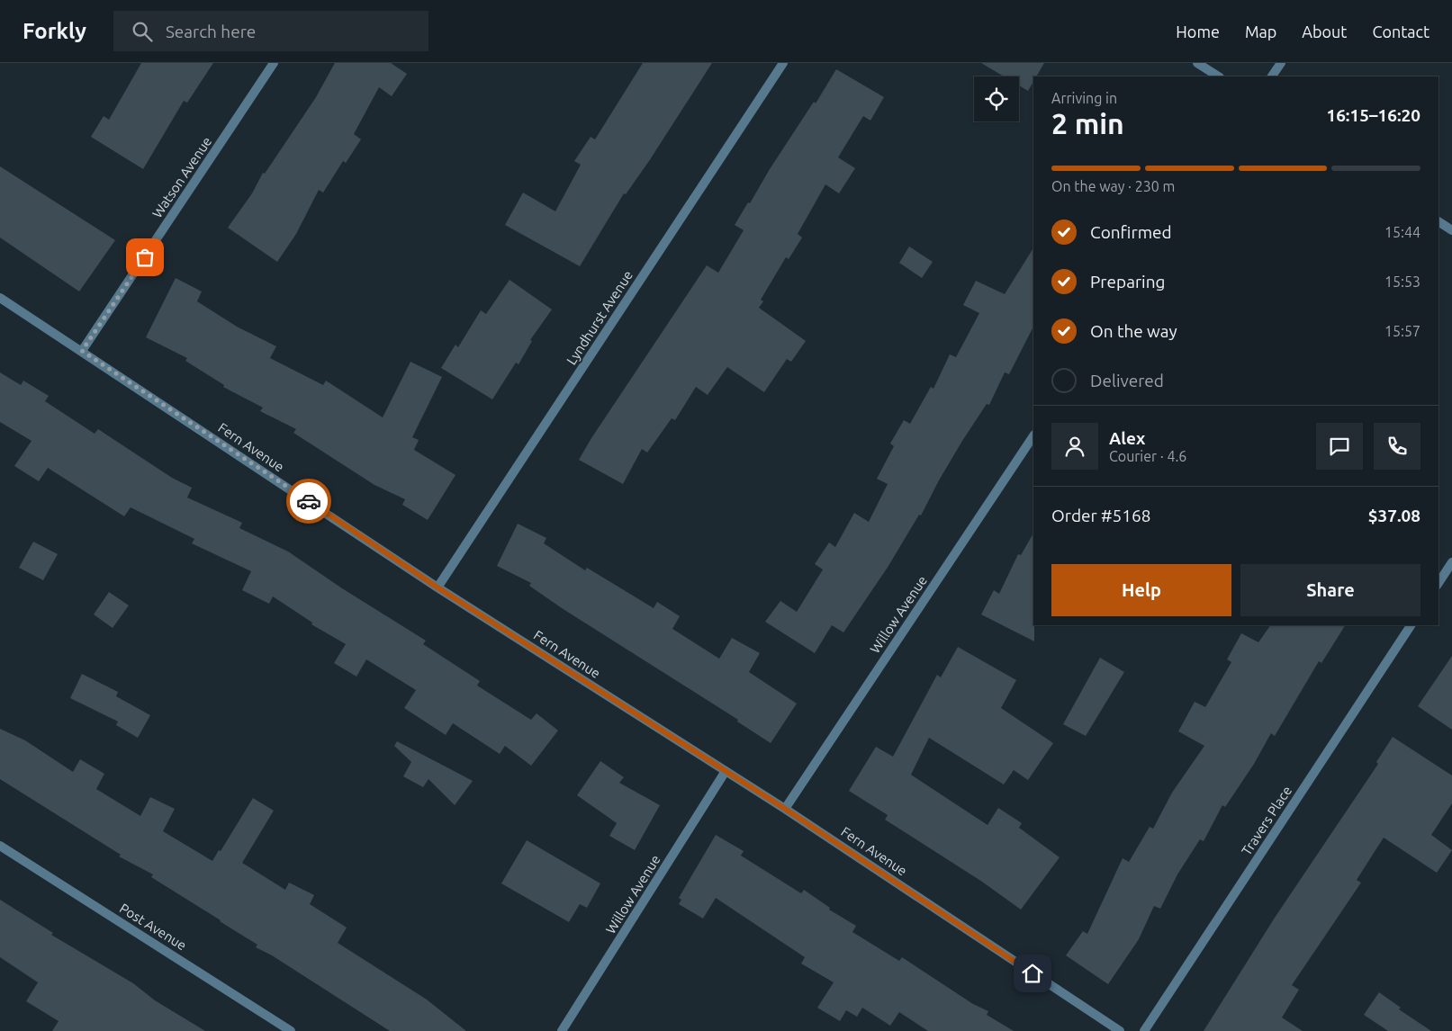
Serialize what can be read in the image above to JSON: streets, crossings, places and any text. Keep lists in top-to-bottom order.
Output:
{
  "streets": {
    "street": [
      "Watson Avenue",
      "Lyndhurst Avenue",
      "Fern Avenue",
      "Willow Avenue",
      "Travers Place",
      "Post Avenue"
    ]
  },
  "crossings": [
    ["Watson Avenue", "Fern Avenue"],
    ["Lyndhurst Avenue", "Fern Avenue"],
    ["Fern Avenue", "Willow Avenue"]
  ],
  "page": {
    "header": "Forkly",
    "search": "Search here",
    "nav": [
      "Home",
      "Map",
      "About",
      "Contact"
    ],
    "heading": ["2 min", "Arriving in", "16:15–16:20"],
    "panel": [
      "Alex",
      "Courier · 4.6",
      "Order #5168",
      "$37.08"
    ],
    "bar": "On the way · 230 m",
    "list": [
      ["Confirmed", "15:44"],
      ["Preparing", "15:53"],
      ["On the way", "15:57"],
      "Delivered"
    ],
    "buttons": ["Help", "Share"]
  }
}
